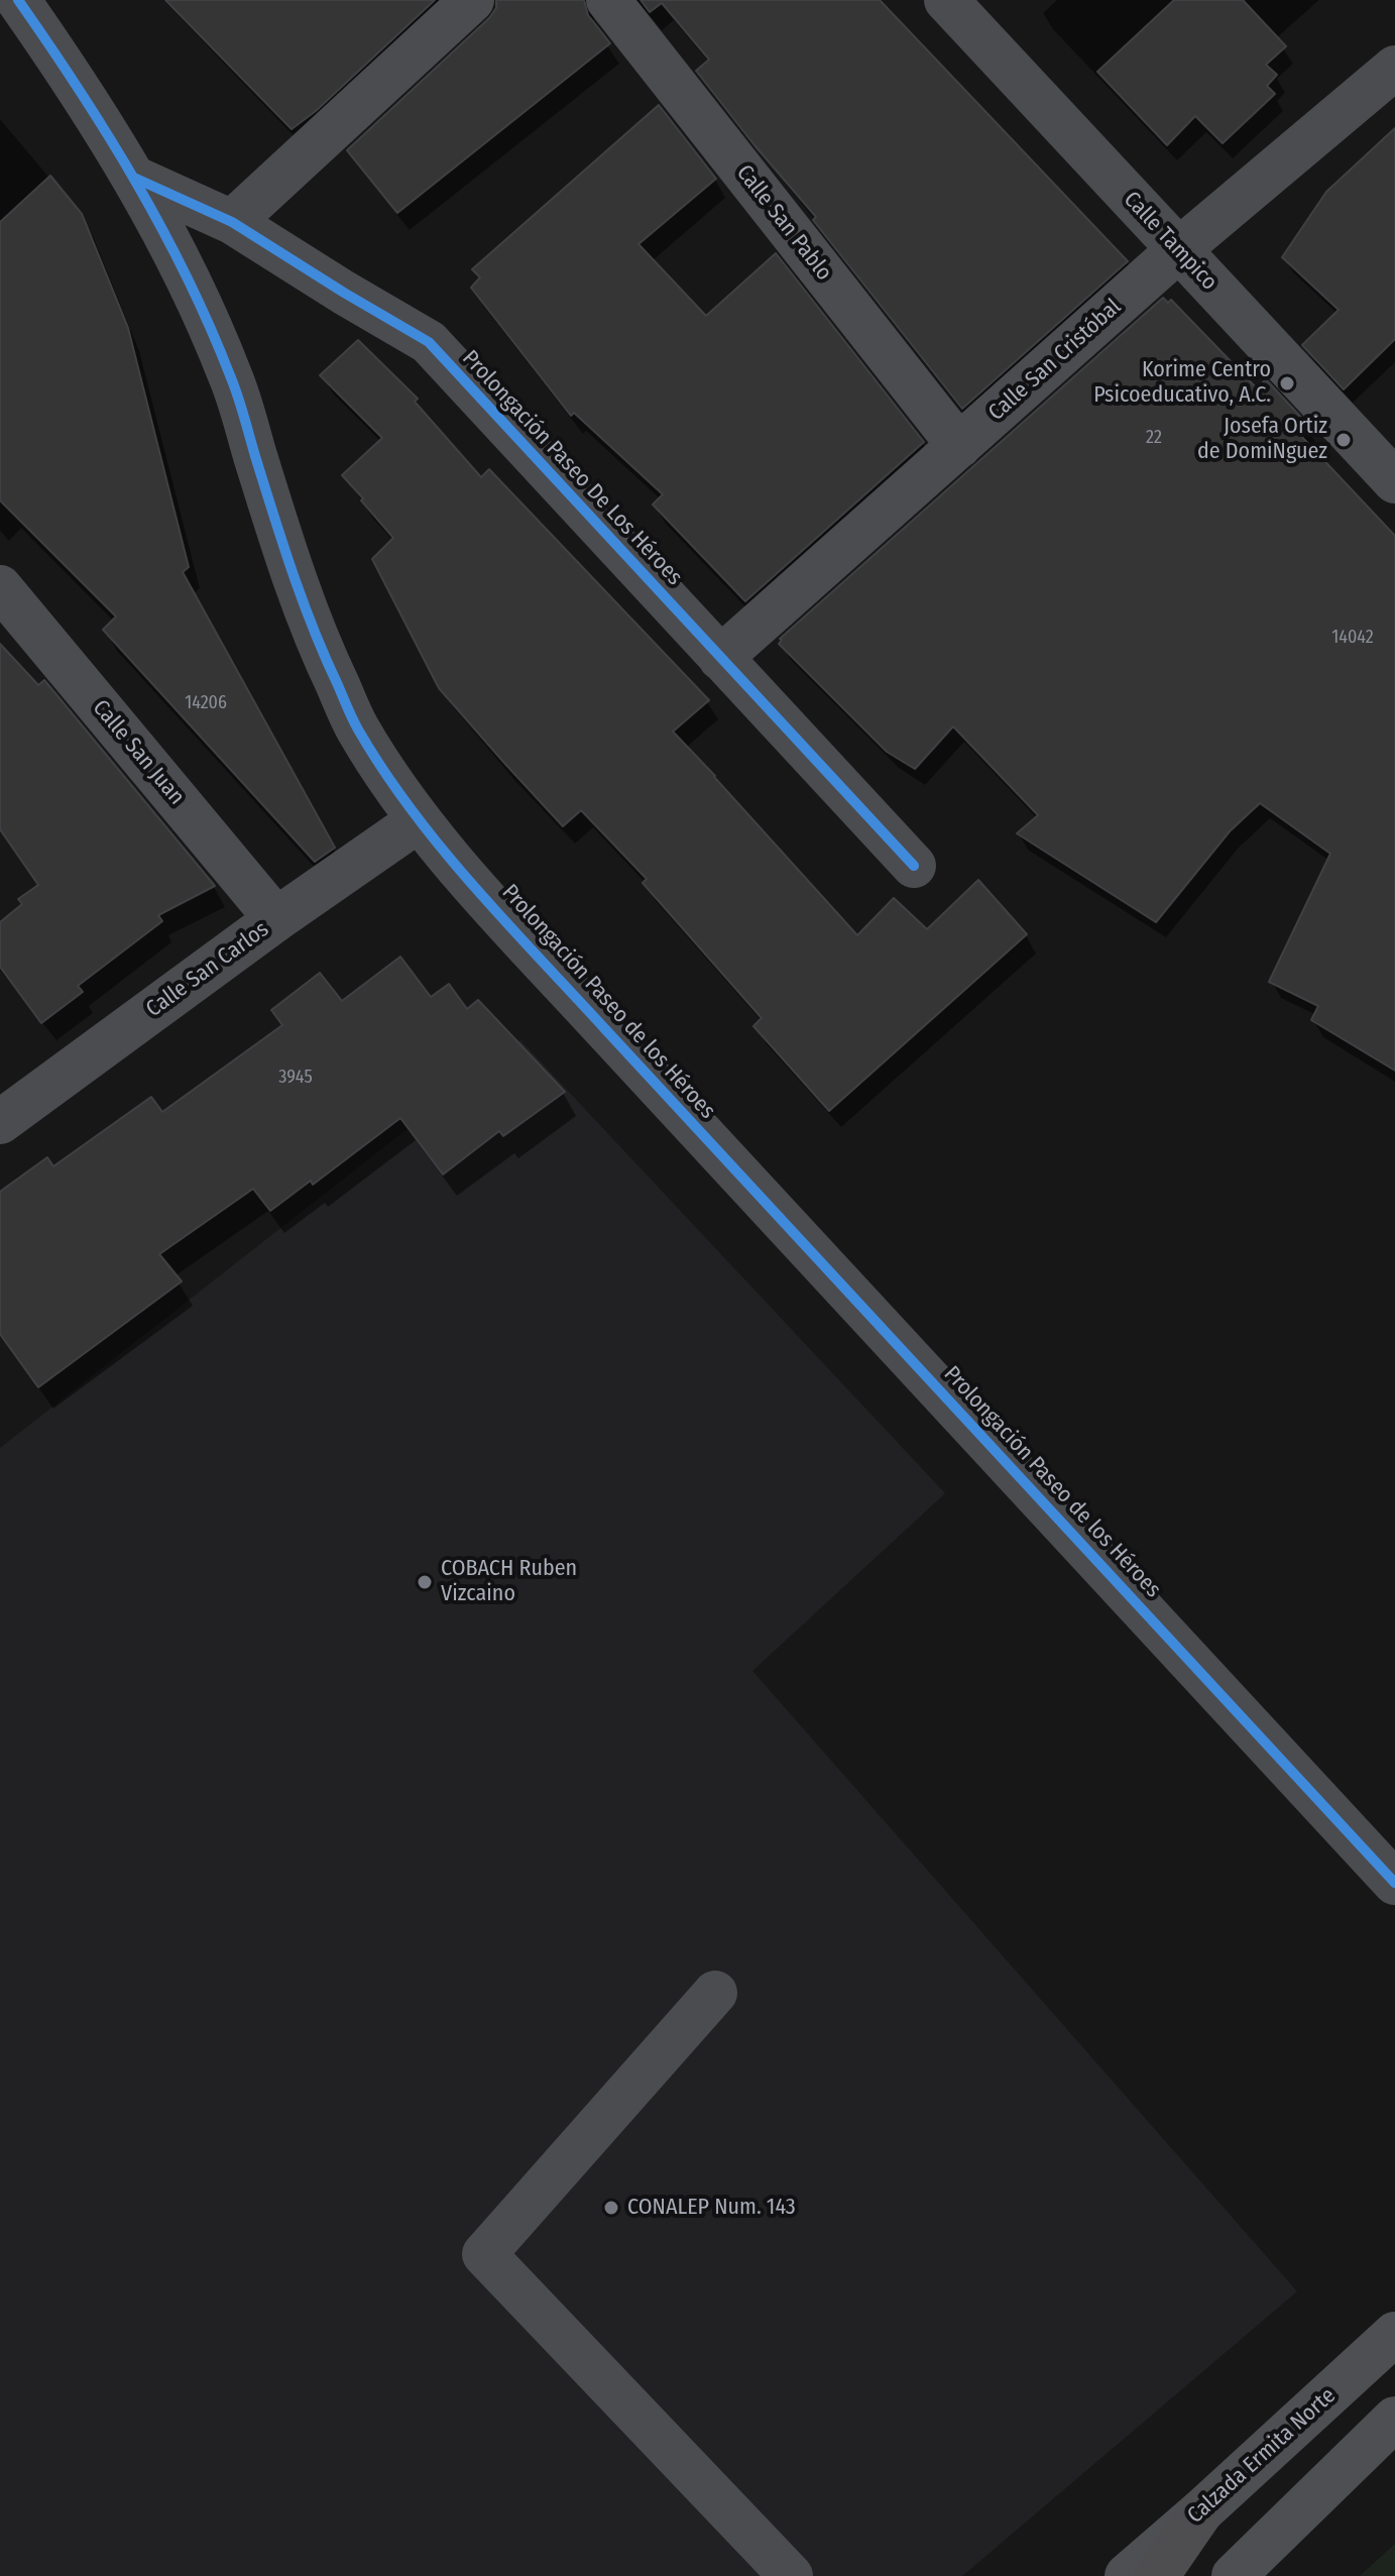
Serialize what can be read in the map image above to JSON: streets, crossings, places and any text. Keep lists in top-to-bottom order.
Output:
{
  "streets": {
    "main road": ["Calzada Ermita Norte"],
    "street": [
      "Calle San Pablo",
      "Calle Tampico",
      "Calle San Cristóbal",
      "Prolongación Paseo De Los Héroes",
      "Calle San Juan",
      "Calle San Carlos",
      "Prolongación Paseo de los Héroes"
    ]
  },
  "crossings": [
    ["Calle San Pablo", "Calle San Cristóbal"],
    ["Calle Tampico", "Calle San Cristóbal"],
    ["Calle San Cristóbal", "Prolongación Paseo De Los Héroes"],
    ["Prolongación Paseo De Los Héroes", "Prolongación Paseo de los Héroes"],
    ["Calle San Juan", "Calle San Carlos"],
    ["Calle San Carlos", "Prolongación Paseo de los Héroes"]
  ],
  "places": [
    "Korime Centro Psicoeducativo, A.C.",
    "Josefa Ortiz de DomiNguez",
    "COBACH Ruben Vizcaino",
    "CONALEP Num. 143"
  ],
  "house_numbers": [
    "22",
    "14042",
    "14206",
    "3945"
  ]
}
